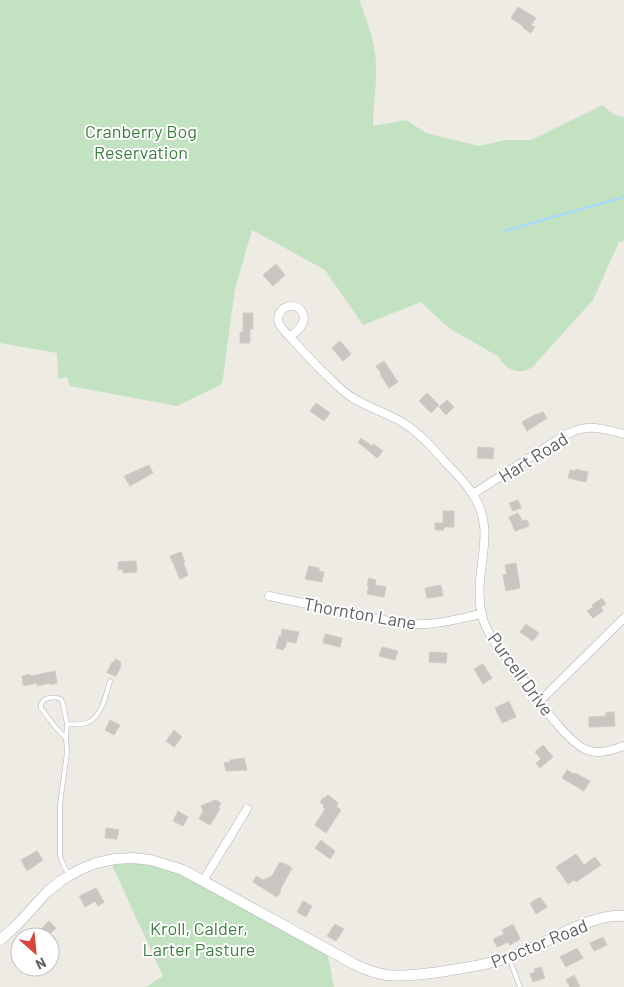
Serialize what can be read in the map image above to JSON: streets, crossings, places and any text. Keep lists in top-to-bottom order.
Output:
{
  "streets": {
    "main road": ["Proctor Road"],
    "street": ["Hart Road", "Thornton Lane", "Purcell Drive"]
  },
  "crossings": [
    ["Hart Road", "Purcell Drive"],
    ["Thornton Lane", "Purcell Drive"]
  ],
  "parks": ["Cranberry Bog Reservation", "Kroll, Calder, Larter Pasture"],
  "north": "bottom right"
}
